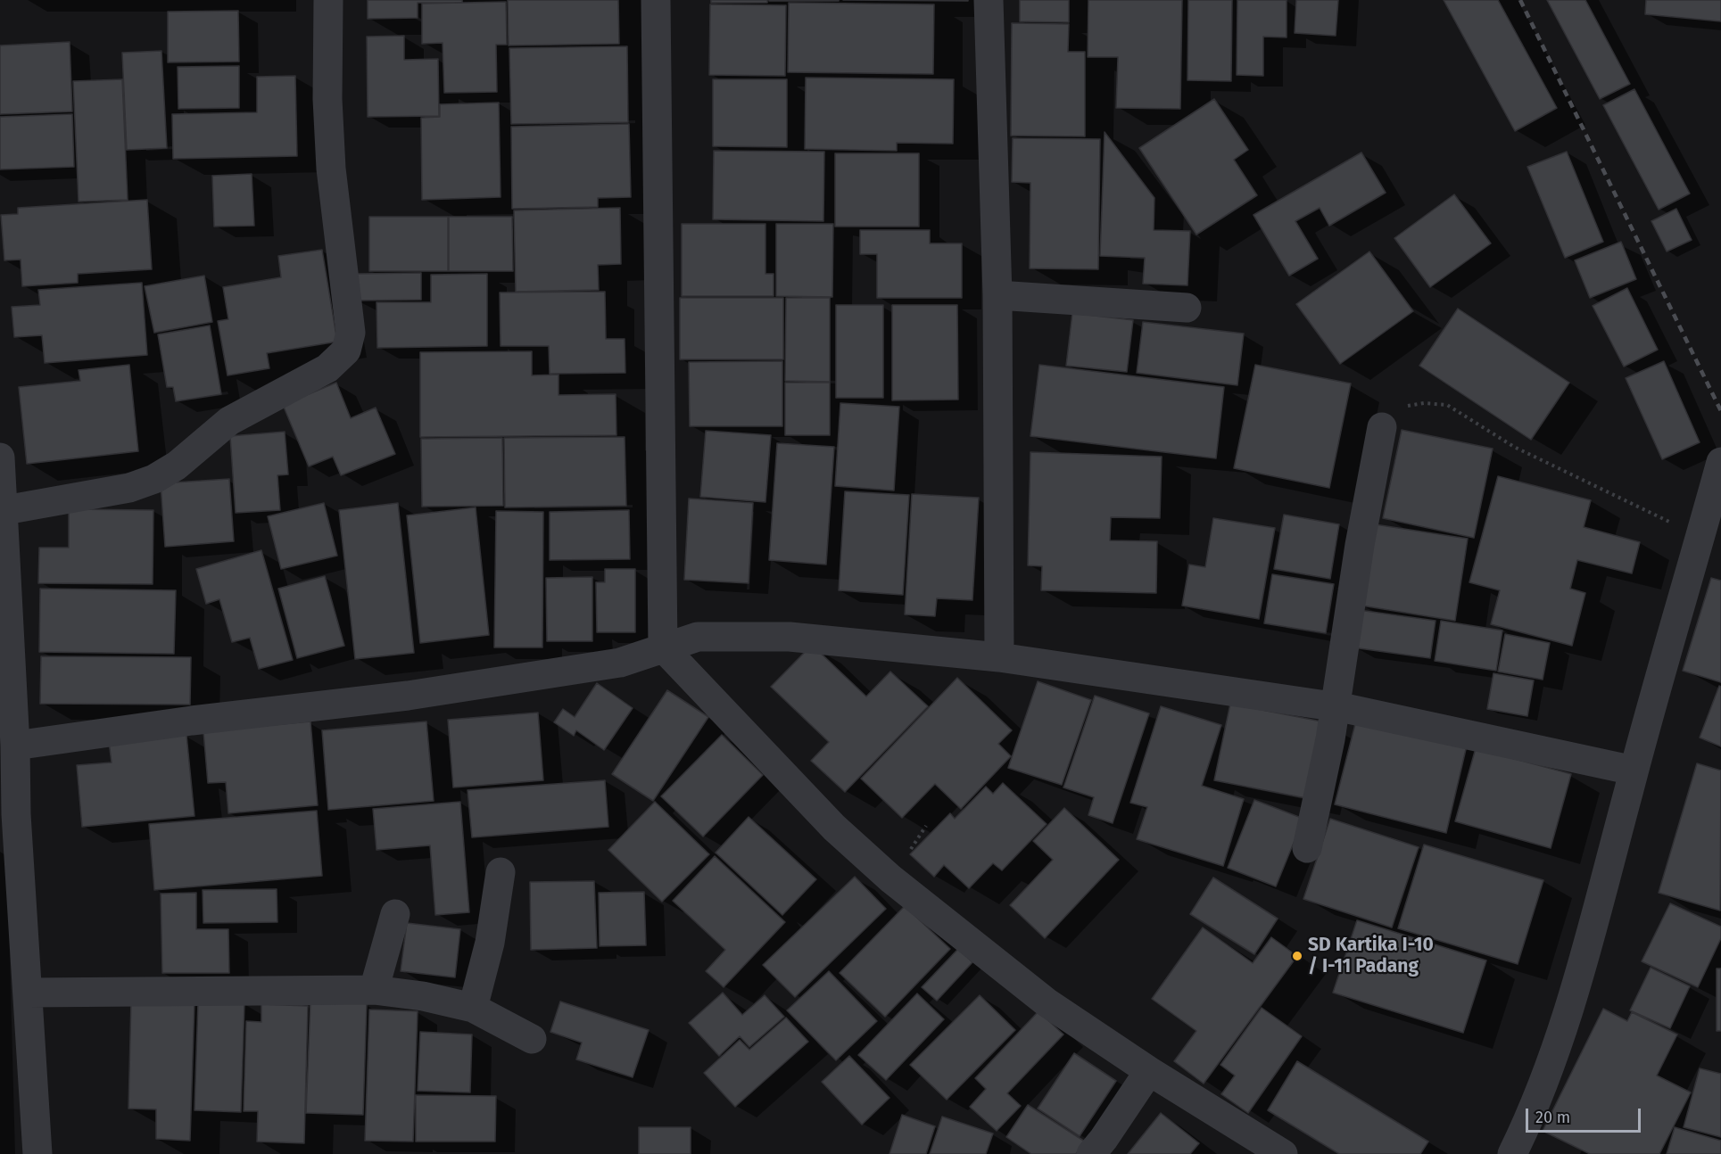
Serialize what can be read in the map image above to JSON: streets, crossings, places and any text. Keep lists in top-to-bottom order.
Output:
{
  "places": ["SD Kartika I-10 / I-11 Padang"],
  "scale_bar": "20 m"
}
